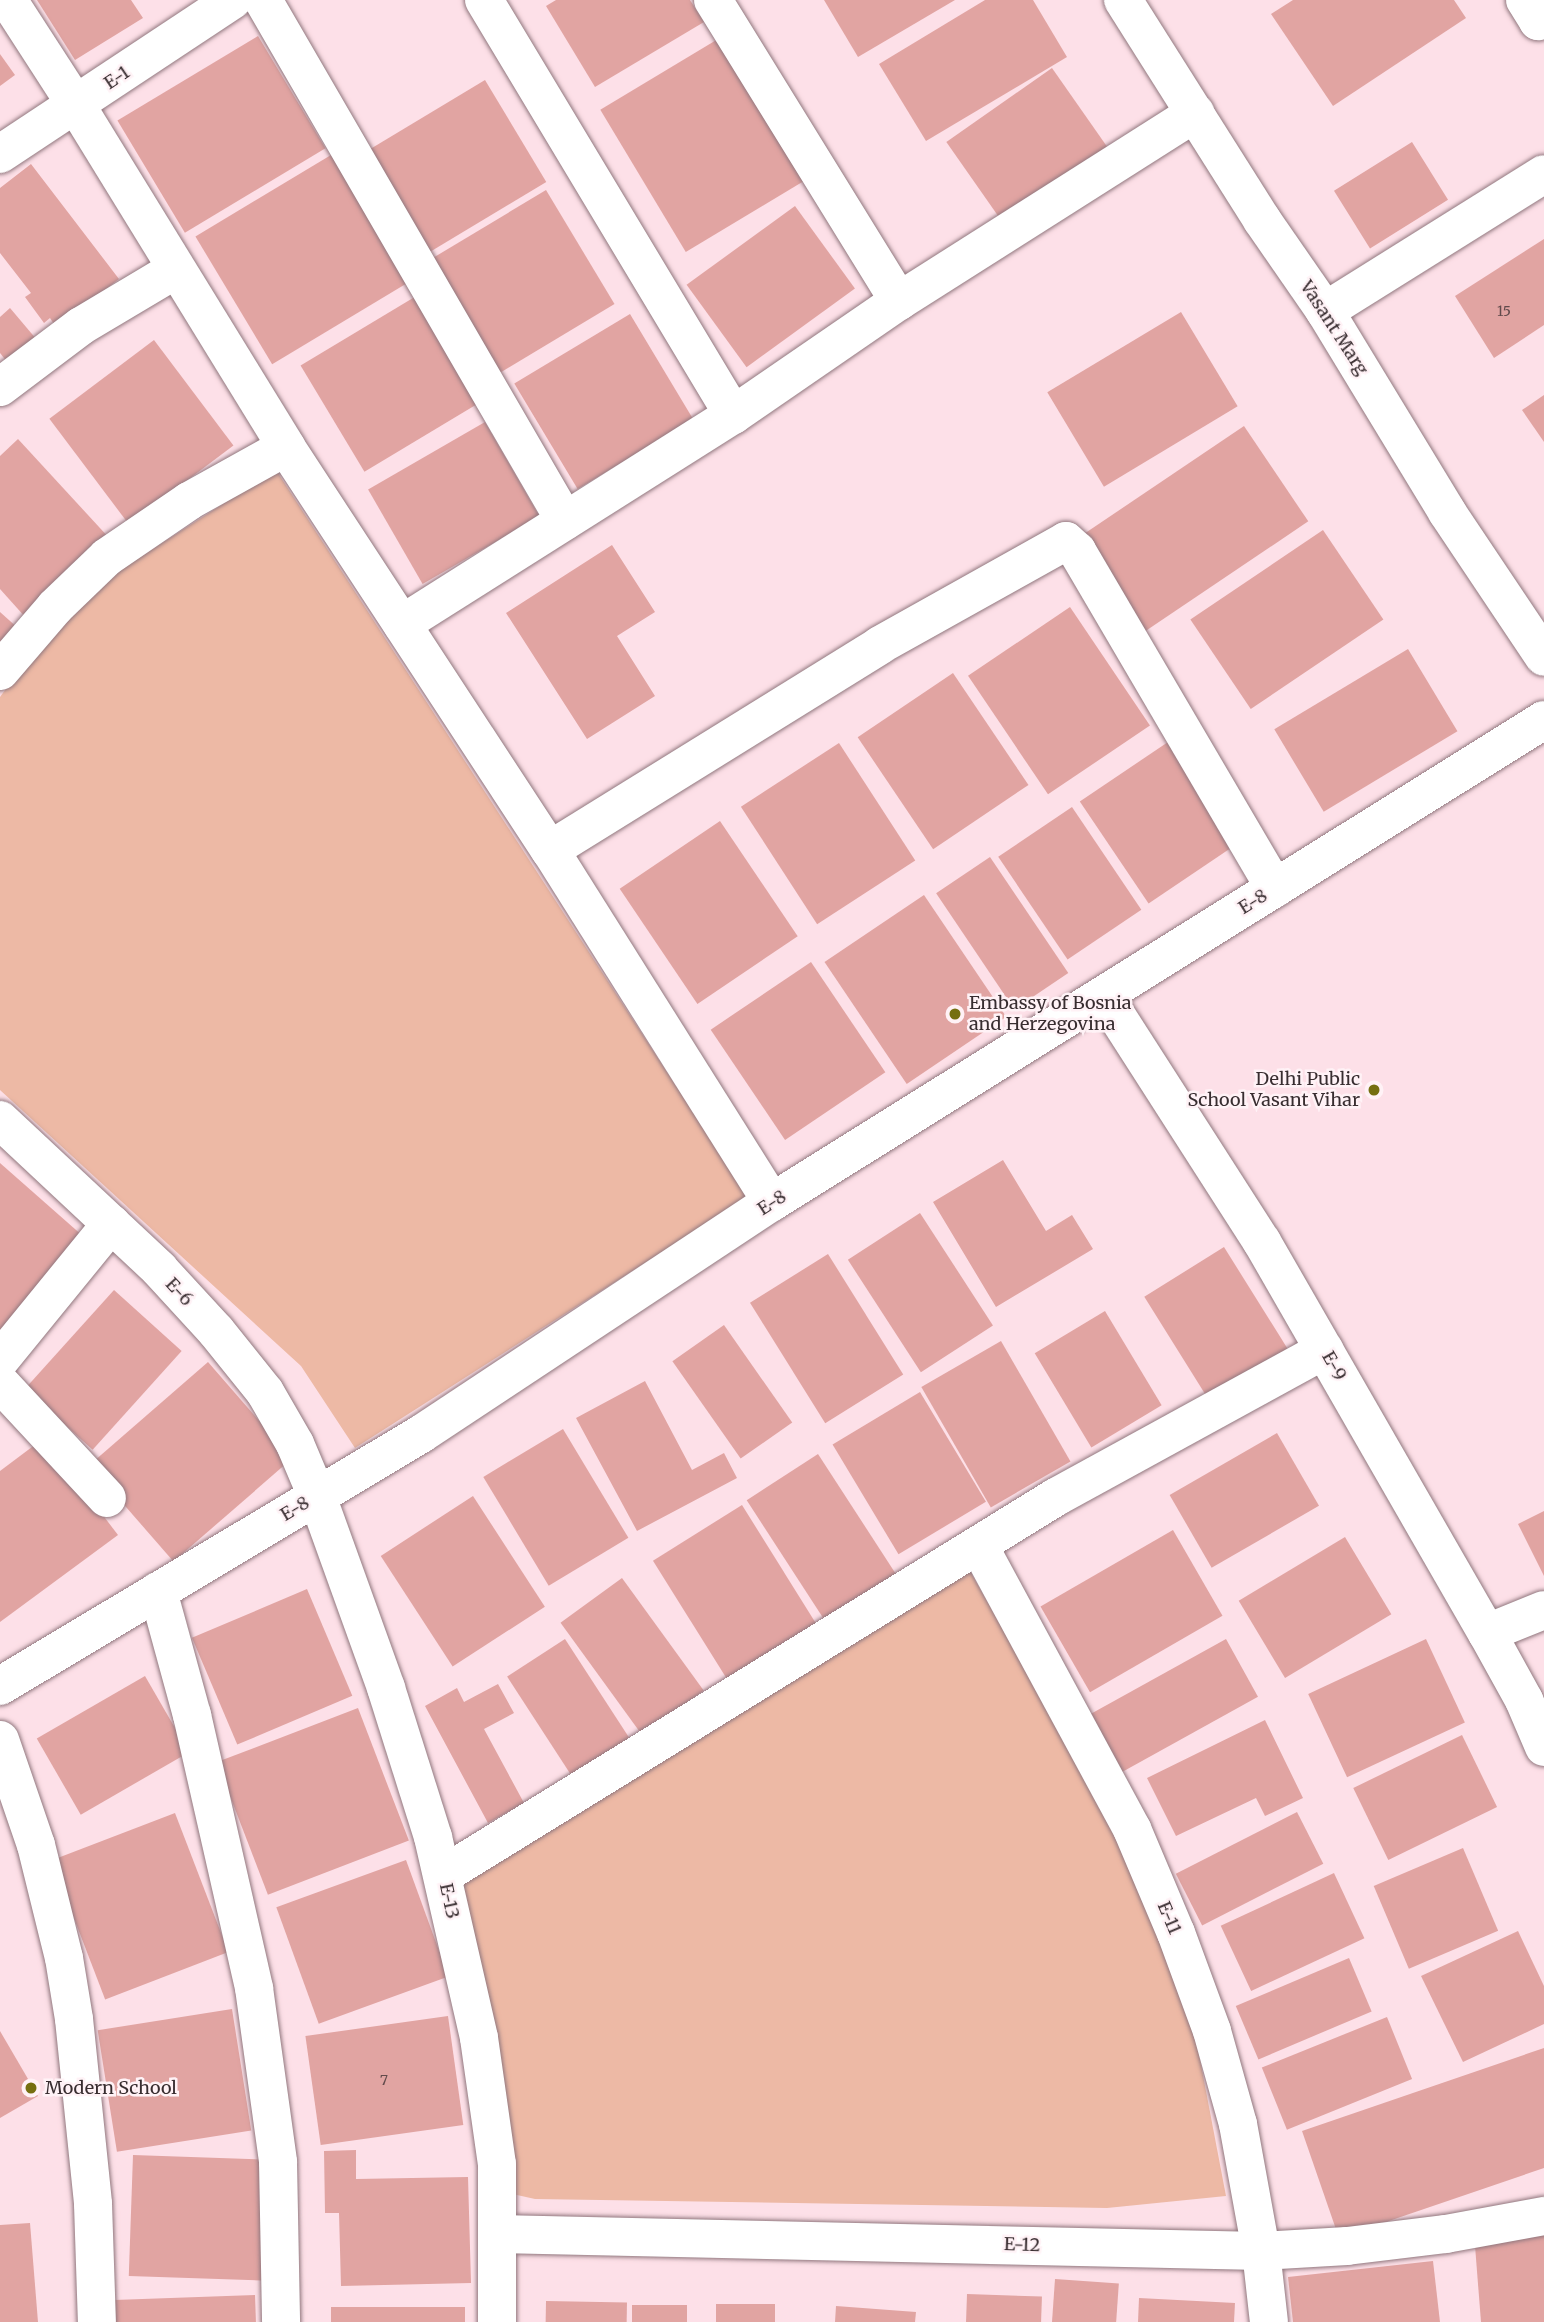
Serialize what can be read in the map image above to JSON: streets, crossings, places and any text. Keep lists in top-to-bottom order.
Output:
{
  "streets": {
    "street": [
      "E-1",
      "Vasant Marg",
      "E-8",
      "E-6",
      "E-9",
      "E-13",
      "E-11",
      "E-12"
    ]
  },
  "crossings": [
    ["E-8", "E-6"],
    ["E-8", "E-9"],
    ["E-8", "E-13"],
    ["E-6", "E-13"],
    ["E-13", "E-12"],
    ["E-11", "E-12"]
  ],
  "places": ["Embassy of Bosnia and Herzegovina", "Delhi Public School Vasant Vihar", "Modern School"],
  "house_numbers": ["15", "7"]
}
